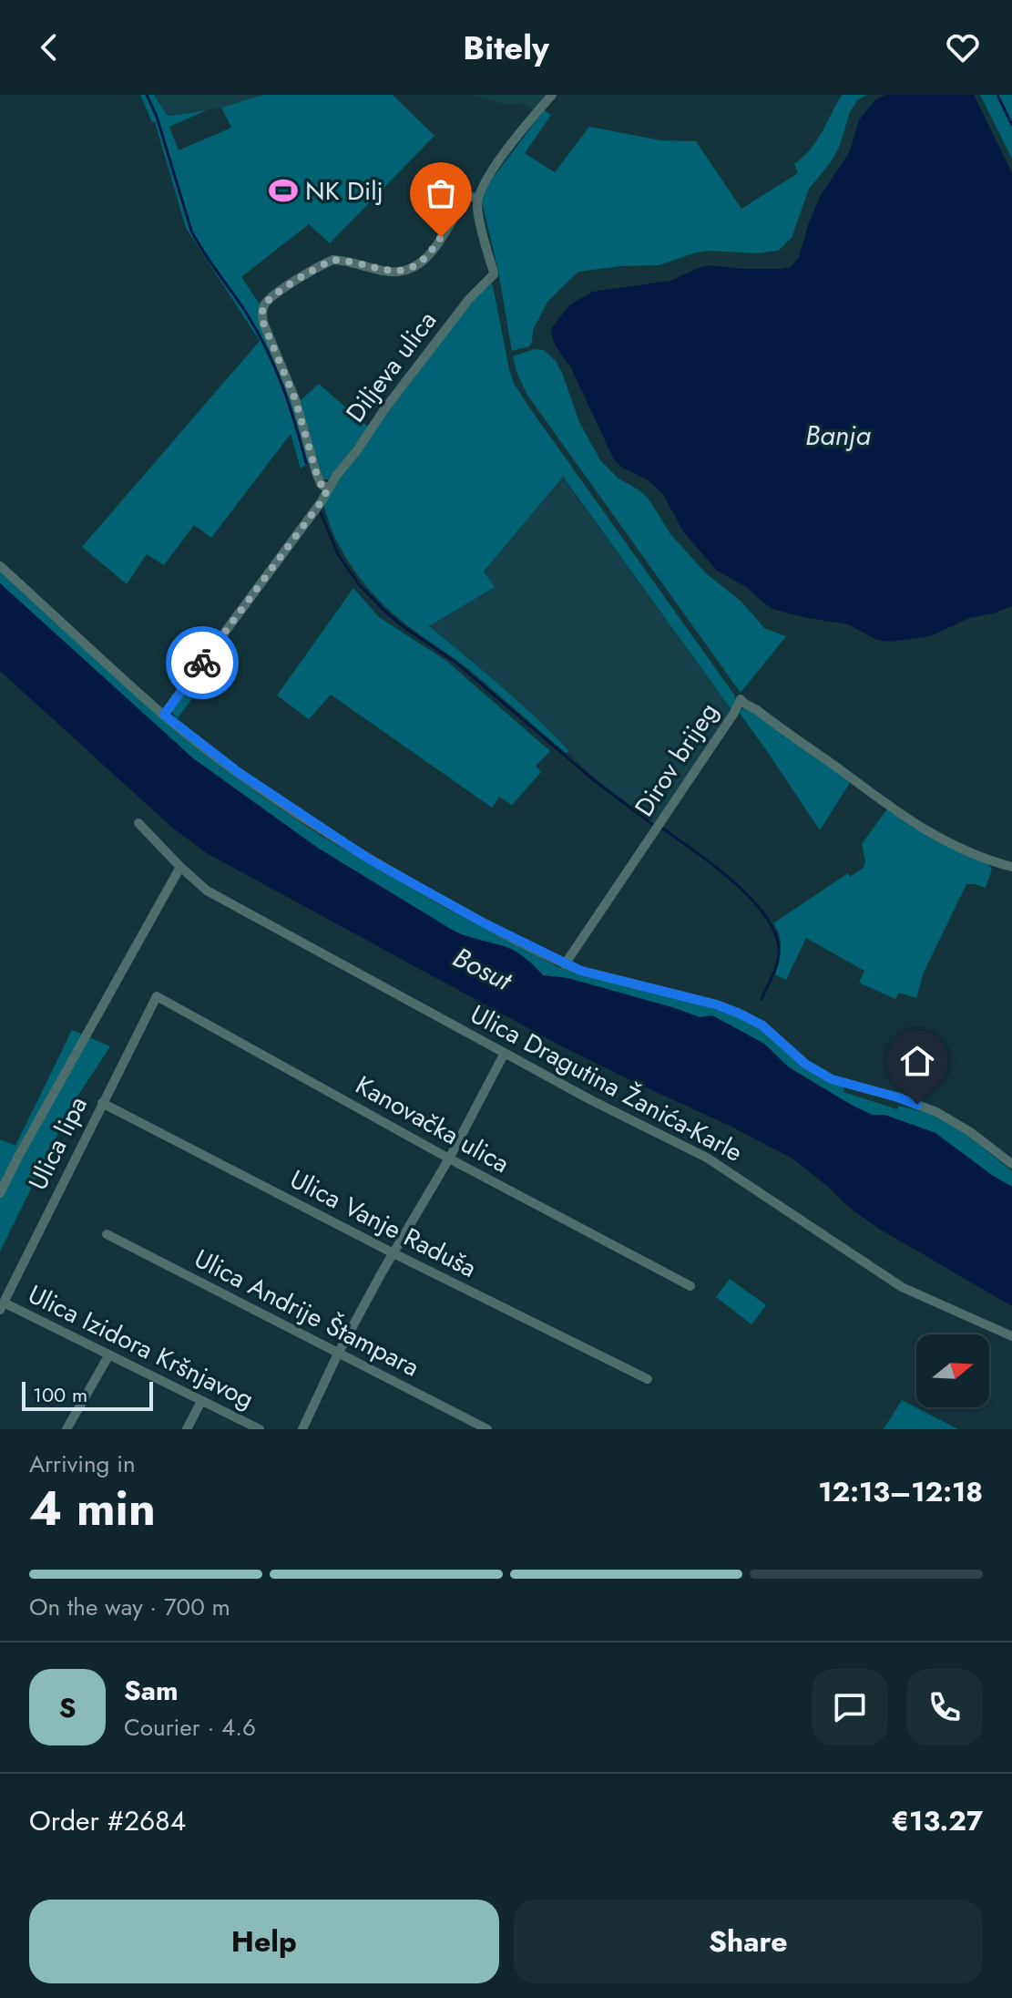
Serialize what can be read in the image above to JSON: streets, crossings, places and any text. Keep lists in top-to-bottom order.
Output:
{
  "streets": {
    "street": [
      "Diljeva ulica",
      "Dirov brijeg",
      "Ulica Dragutina Žanića-Karle",
      "Kanovačka ulica",
      "Ulica lipa",
      "Ulica Vanje Raduša",
      "Ulica Andrije Štampara",
      "Ulica Izidora Kršnjavog"
    ]
  },
  "crossings": [
    ["Kanovačka ulica", "Ulica lipa"],
    ["Ulica lipa", "Ulica Vanje Raduša"],
    ["Ulica lipa", "Ulica Izidora Kršnjavog"]
  ],
  "water": ["Banja", "Bosut"],
  "places": {
    "sports": ["NK Dilj"]
  },
  "scale_bar": "100 m",
  "north": "right",
  "page": {
    "header": "Bitely",
    "scale": "100 m",
    "heading": ["4 min", "Arriving in", "12:13–12:18"],
    "panel": [
      "Sam",
      "Courier · 4.6",
      "Order #2684",
      "€13.27"
    ],
    "bar": "On the way · 700 m",
    "round": "S",
    "buttons": ["Help", "Share"]
  }
}
